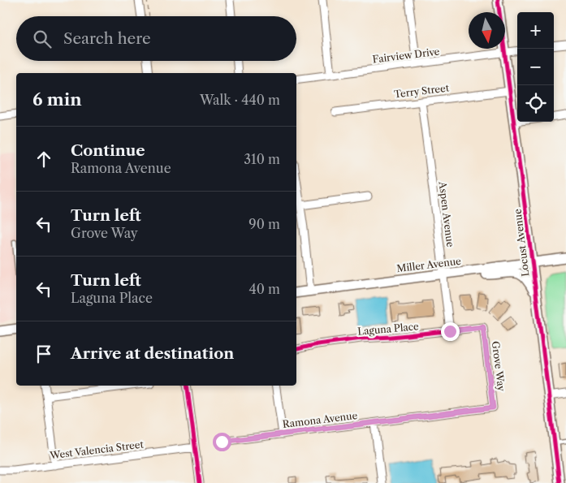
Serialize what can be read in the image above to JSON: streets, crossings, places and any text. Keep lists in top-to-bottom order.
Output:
{
  "streets": {
    "street": [
      "Fairview Drive",
      "Terry Street",
      "Aspen Avenue",
      "Locust Avenue",
      "Miller Avenue",
      "Laguna Place",
      "Grove Way",
      "Ramona Avenue",
      "West Valencia Street"
    ]
  },
  "crossings": [
    ["Fairview Drive", "Locust Avenue"],
    ["Terry Street", "Aspen Avenue"],
    ["Terry Street", "Locust Avenue"],
    ["Aspen Avenue", "Miller Avenue"],
    ["Aspen Avenue", "Laguna Place"],
    ["Locust Avenue", "Miller Avenue"],
    ["Laguna Place", "Grove Way"],
    ["Grove Way", "Ramona Avenue"]
  ],
  "north": "bottom",
  "page": {
    "map_buttons": ["+", "−"],
    "search": "Search here",
    "heading": ["6 min", "Walk · 440 m"],
    "list": [
      ["Continue", "Ramona Avenue", "310 m"],
      ["Turn left", "Grove Way", "90 m"],
      ["Turn left", "Laguna Place", "40 m"],
      "Arrive at destination"
    ]
  }
}
